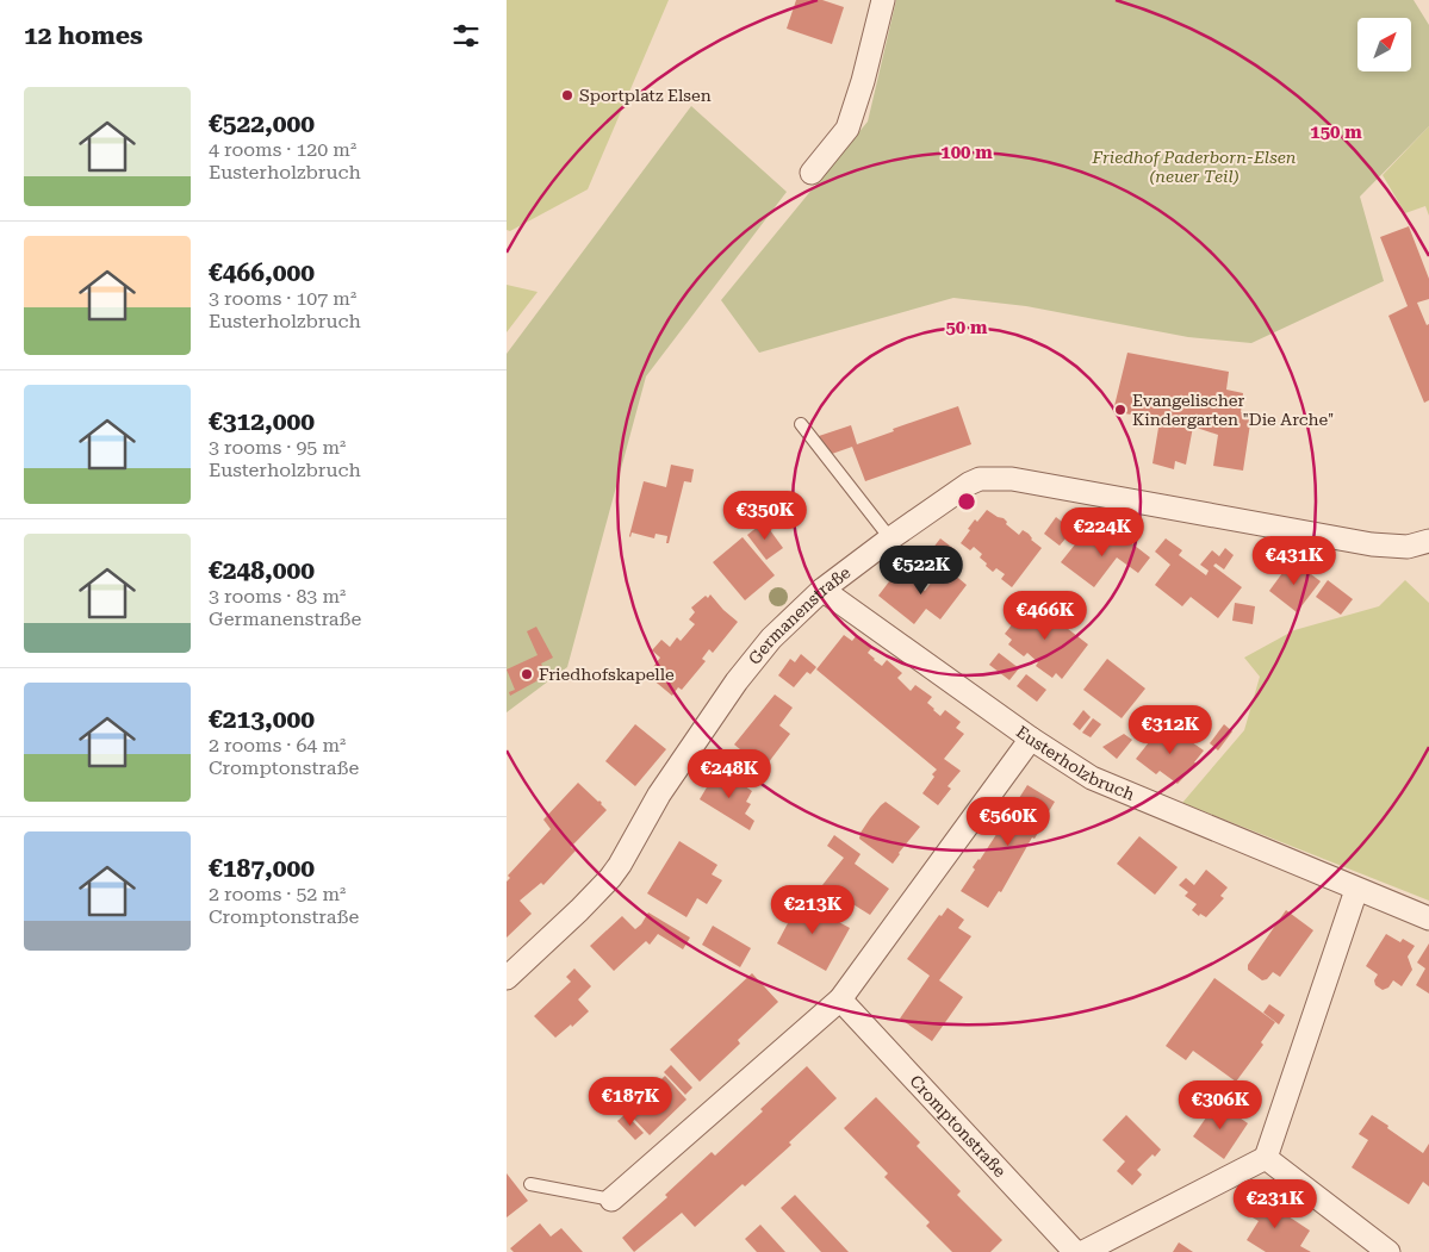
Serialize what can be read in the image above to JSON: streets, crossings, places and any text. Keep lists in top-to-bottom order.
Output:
{
  "streets": {
    "street": ["Germanenstraße", "Eusterholzbruch", "Cromptonstraße"]
  },
  "crossings": [
    ["Germanenstraße", "Eusterholzbruch"]
  ],
  "parks": ["Friedhof Paderborn-Elsen (neuer Teil)"],
  "places": ["Sportplatz Elsen", "Evangelischer Kindergarten \"Die Arche\"", "Friedhofskapelle"],
  "north": "top right",
  "page": {
    "heading": "12 homes",
    "list": [
      {
        "name": "€522,000",
        "note": "4 rooms · 120 m² · Eusterholzbruch"
      },
      {
        "name": "€466,000",
        "note": "3 rooms · 107 m² · Eusterholzbruch"
      },
      {
        "name": "€312,000",
        "note": "3 rooms · 95 m² · Eusterholzbruch"
      },
      {
        "name": "€248,000",
        "note": "3 rooms · 83 m² · Germanenstraße"
      },
      {
        "name": "€213,000",
        "note": "2 rooms · 64 m² · Cromptonstraße"
      },
      {
        "name": "€187,000",
        "note": "2 rooms · 52 m² · Cromptonstraße"
      }
    ],
    "price": [
      "€350K",
      "€224K",
      "€431K",
      "€522K",
      "€466K",
      "€312K",
      "€248K",
      "€560K",
      "€213K",
      "€187K",
      "€306K",
      "€231K"
    ]
  },
  "rings": ["150 m", "100 m", "50 m"]
}
